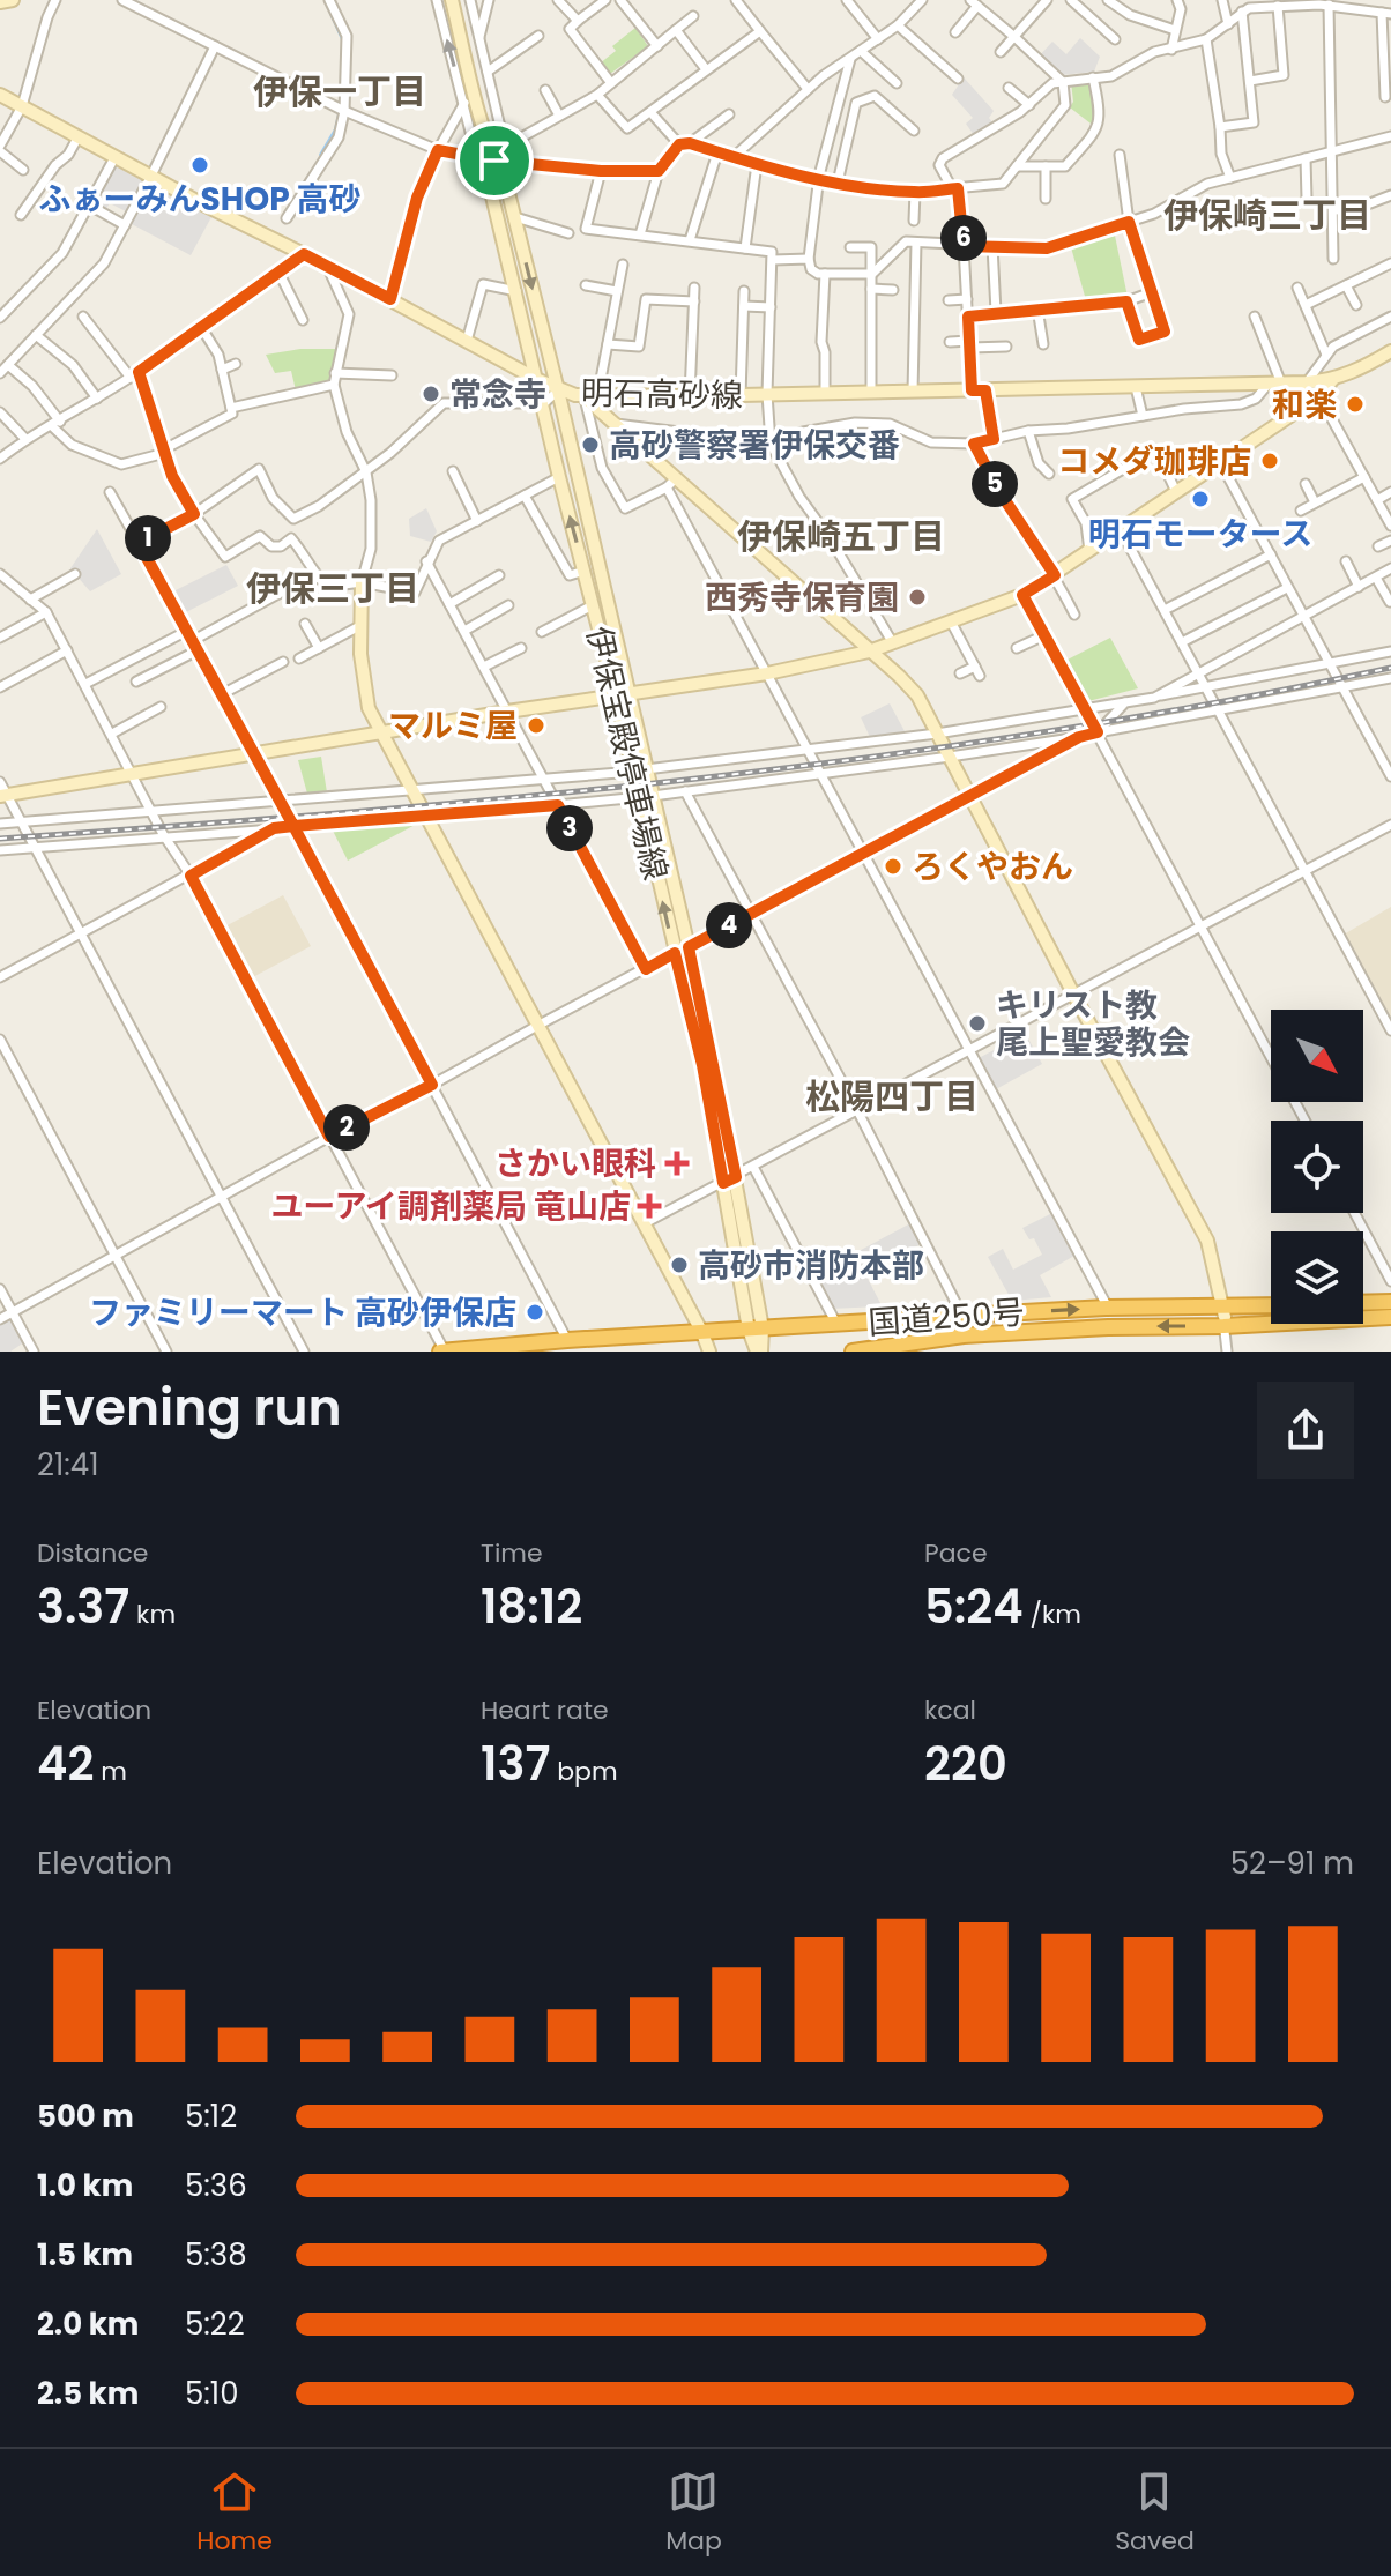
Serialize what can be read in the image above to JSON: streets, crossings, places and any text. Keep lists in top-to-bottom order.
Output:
{
  "streets": {
    "highway": ["国道250号"],
    "main road": ["明石高砂線", "伊保宝殿停車場線"]
  },
  "crossings": [
    ["明石高砂線", "伊保宝殿停車場線"],
    ["伊保宝殿停車場線", "国道250号"]
  ],
  "districts": [
    "伊保一丁目",
    "伊保崎三丁目",
    "伊保崎五丁目",
    "伊保三丁目",
    "松陽四丁目"
  ],
  "places": {
    "other": [
      "ふぁーみんSHOP 高砂",
      "常念寺",
      "和楽",
      "高砂警察署伊保交番",
      "コメダ珈琲店",
      "明石モータース",
      "西秀寺保育園",
      "マルミ屋",
      "ろくやおん",
      "キリスト教 尾上聖愛教会",
      "高砂市消防本部",
      "ファミリーマート 高砂伊保店"
    ],
    "health": ["さかい眼科", "ユーアイ調剤薬局 竜山店"]
  },
  "north": "bottom right",
  "page": {
    "pins": [
      "6",
      "5",
      "1",
      "3",
      "4",
      "2"
    ],
    "heading": ["Evening run", "21:41"],
    "stats": [
      ["Distance", "3.37 km"],
      ["Time", "18:12"],
      ["Pace", "5:24 /km"],
      ["Elevation", "42 m"],
      ["Heart rate", "137 bpm"],
      ["kcal", "220"]
    ],
    "chart": ["Elevation", "52–91 m"],
    "list": [
      {
        "name": "500 m",
        "note": "5:12"
      },
      {
        "name": "1.0 km",
        "note": "5:36"
      },
      {
        "name": "1.5 km",
        "note": "5:38"
      },
      {
        "name": "2.0 km",
        "note": "5:22"
      },
      {
        "name": "2.5 km",
        "note": "5:10"
      }
    ],
    "tabs": ["Home", "Map", "Saved"]
  }
}
